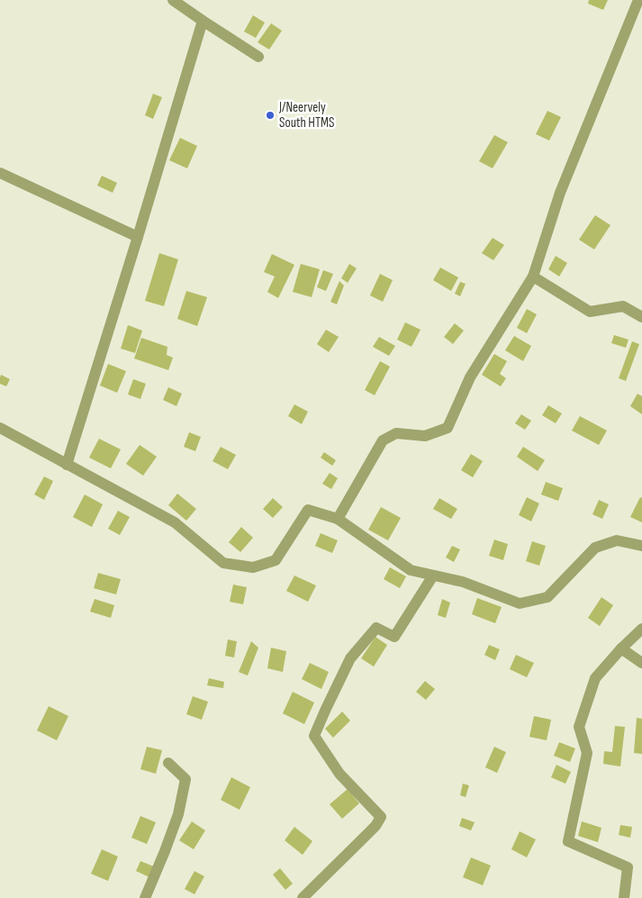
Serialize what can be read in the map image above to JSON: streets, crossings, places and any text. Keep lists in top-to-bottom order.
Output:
{
  "places": ["J/Neervely South HTMS"]
}
